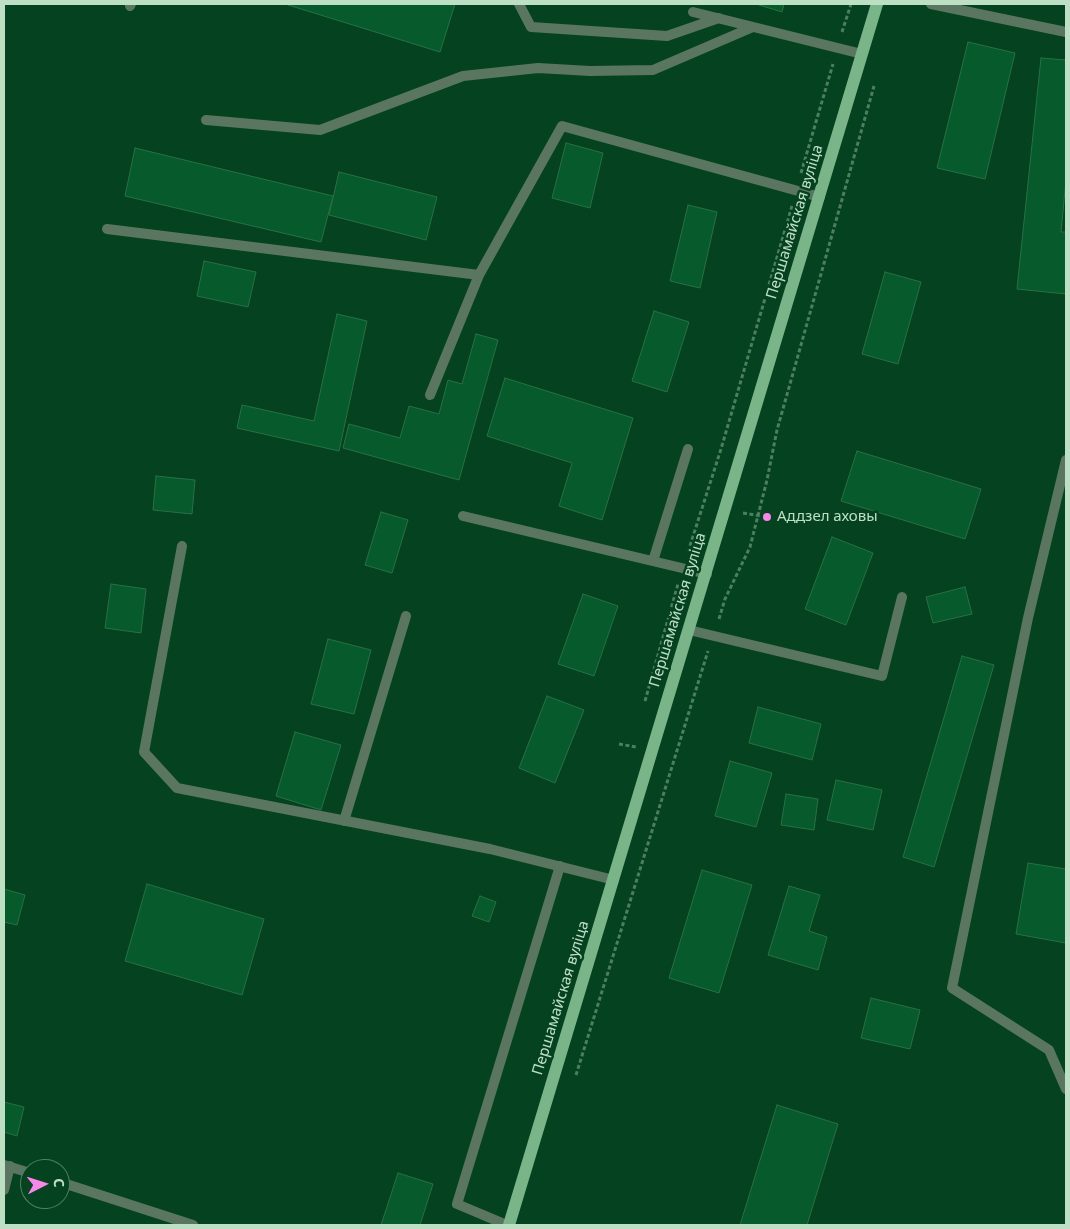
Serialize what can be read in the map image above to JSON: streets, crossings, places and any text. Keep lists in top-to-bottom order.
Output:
{
  "streets": {
    "main road": ["Першамайская вуліца"]
  },
  "places": ["Аддзел аховы"],
  "north": "right"
}
